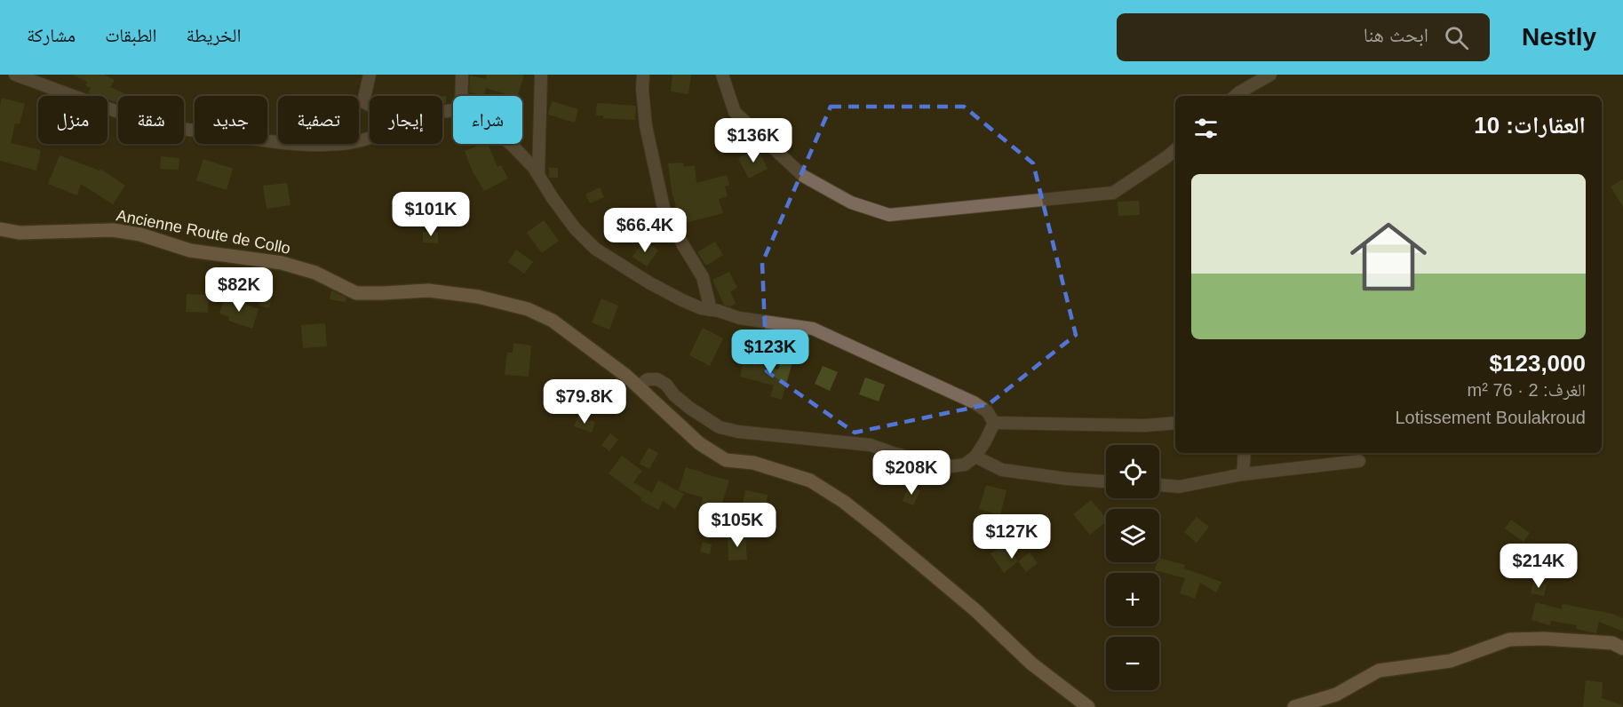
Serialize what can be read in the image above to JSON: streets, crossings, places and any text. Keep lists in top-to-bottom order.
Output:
{
  "streets": {
    "main road": ["Ancienne Route de Collo"]
  },
  "page": {
    "header": "Nestly",
    "search": "ابحث هنا",
    "nav": ["الخريطة", "الطبقات", "مشاركة"],
    "chip": [
      "شراء",
      "إيجار",
      "تصفية",
      "جديد",
      "شقة",
      "منزل"
    ],
    "heading": "العقارات: 10",
    "price": [
      "$136K",
      "$101K",
      "$66.4K",
      "$82K",
      "$123K",
      "$79.8K",
      "$208K",
      "$105K",
      "$127K",
      "$214K"
    ],
    "list": [
      {
        "name": "$123,000",
        "note": "الغرف: 2 · 76 m² · Lotissement Boulakroud"
      }
    ],
    "map_buttons": ["+", "−"]
  }
}
